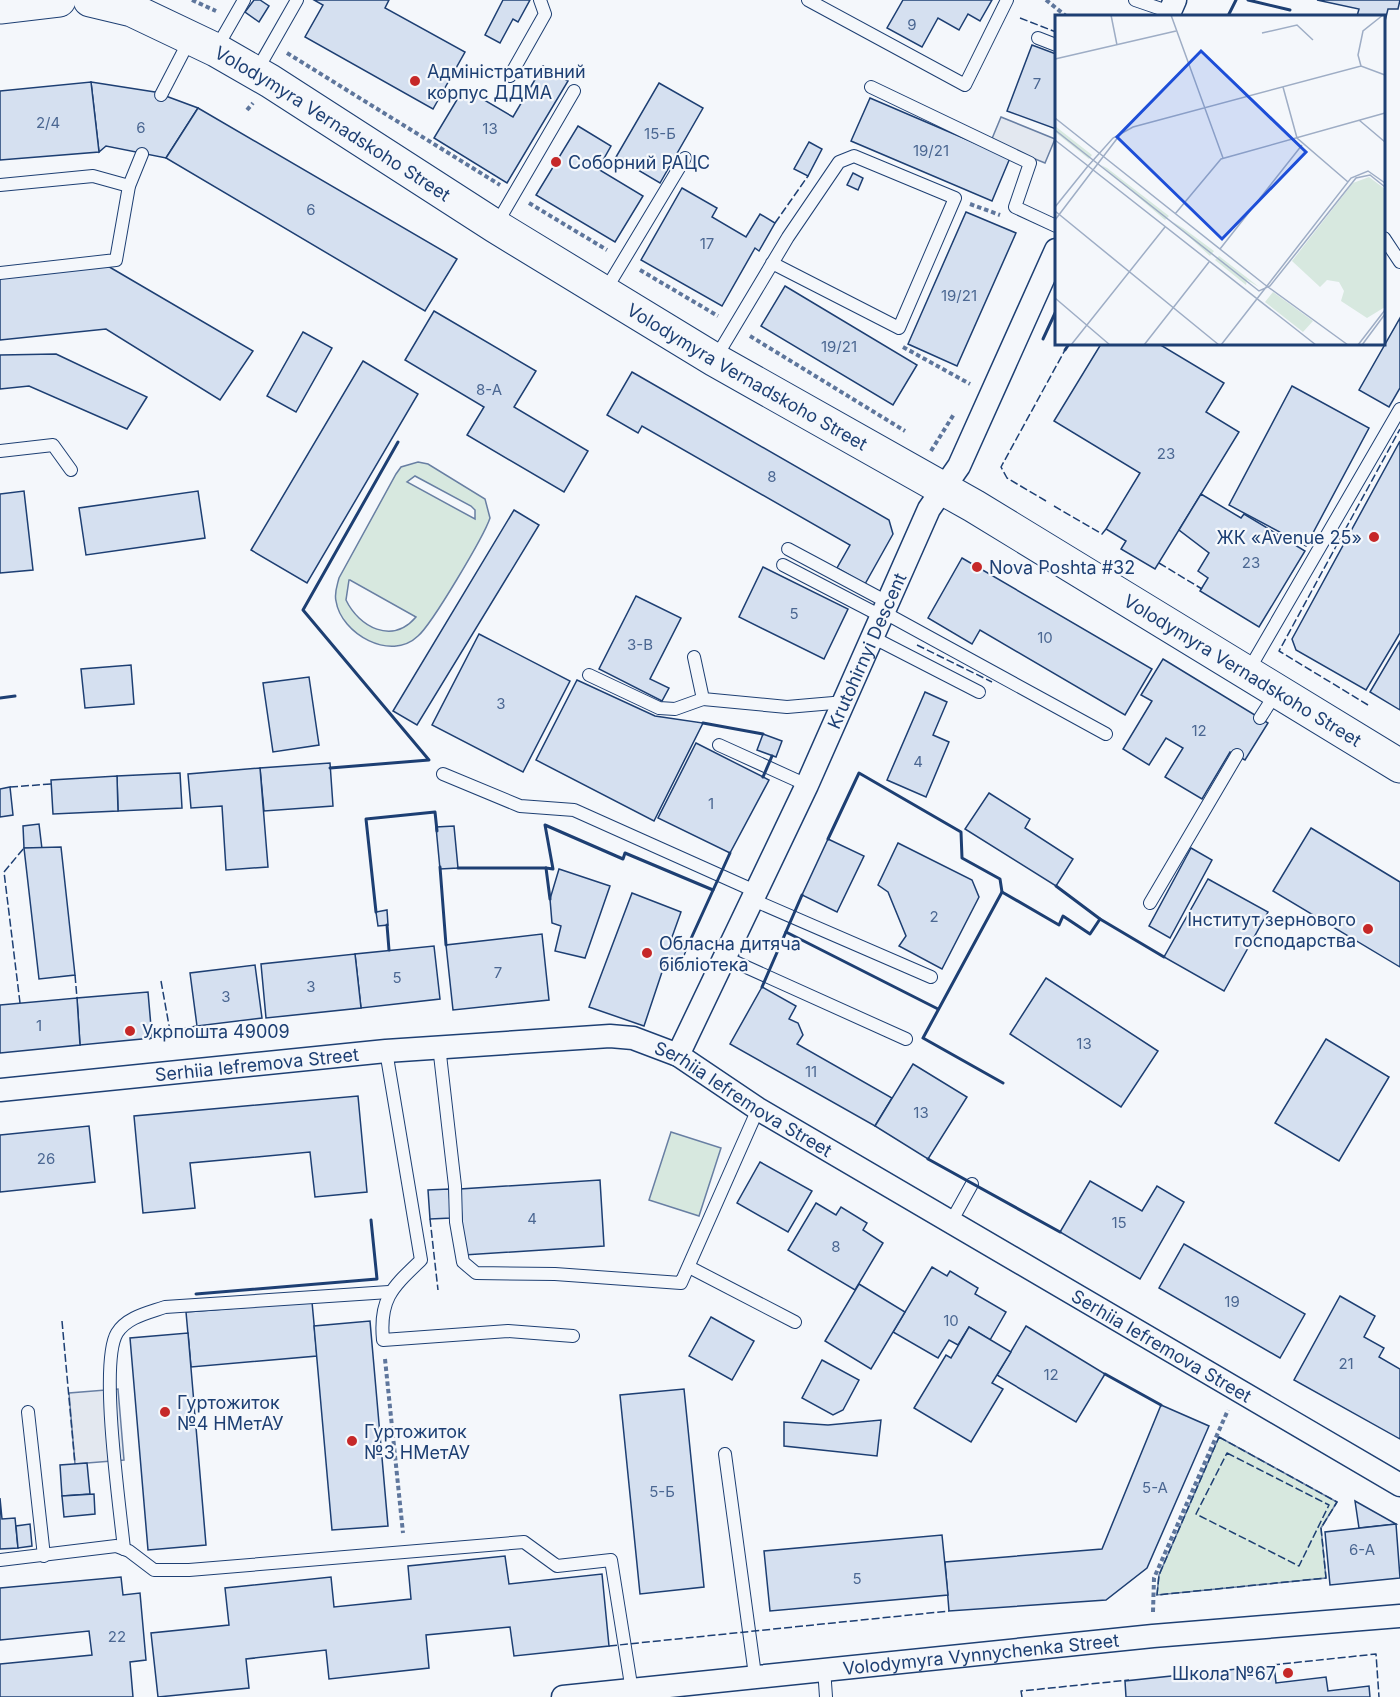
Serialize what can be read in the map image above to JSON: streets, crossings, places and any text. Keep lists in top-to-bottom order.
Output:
{
  "streets": {
    "street": [
      "Volodymyra Vernadskoho Street",
      "Krutohirnyi Descent",
      "Serhiia Iefremova Street",
      "Volodymyra Vynnychenka Street"
    ]
  },
  "crossings": [
    ["Volodymyra Vernadskoho Street", "Krutohirnyi Descent"],
    ["Krutohirnyi Descent", "Serhiia Iefremova Street"]
  ],
  "places": [
    "Адміністративний корпус ДДМА",
    "Соборний РАЦС",
    "ЖК «Avenue 25»",
    "Nova Poshta #32",
    "Інститут зернового господарства",
    "Обласна дитяча бібліотека",
    "Укрпошта 49009",
    "Гуртожиток №4 НМетАУ",
    "Гуртожиток №3 НМетАУ",
    "Школа №67"
  ],
  "house_numbers": [
    "9",
    "7",
    "2/4",
    "6",
    "13",
    "15-Б",
    "19/21",
    "6",
    "17",
    "19/21",
    "19/21",
    "8-А",
    "23",
    "8",
    "23",
    "5",
    "10",
    "3-В",
    "3",
    "12",
    "4",
    "1",
    "2",
    "7",
    "5",
    "3",
    "3",
    "1",
    "13",
    "11",
    "13",
    "26",
    "4",
    "15",
    "8",
    "19",
    "10",
    "21",
    "12",
    "5-А",
    "5-Б",
    "6-А",
    "5",
    "22"
  ]
}
